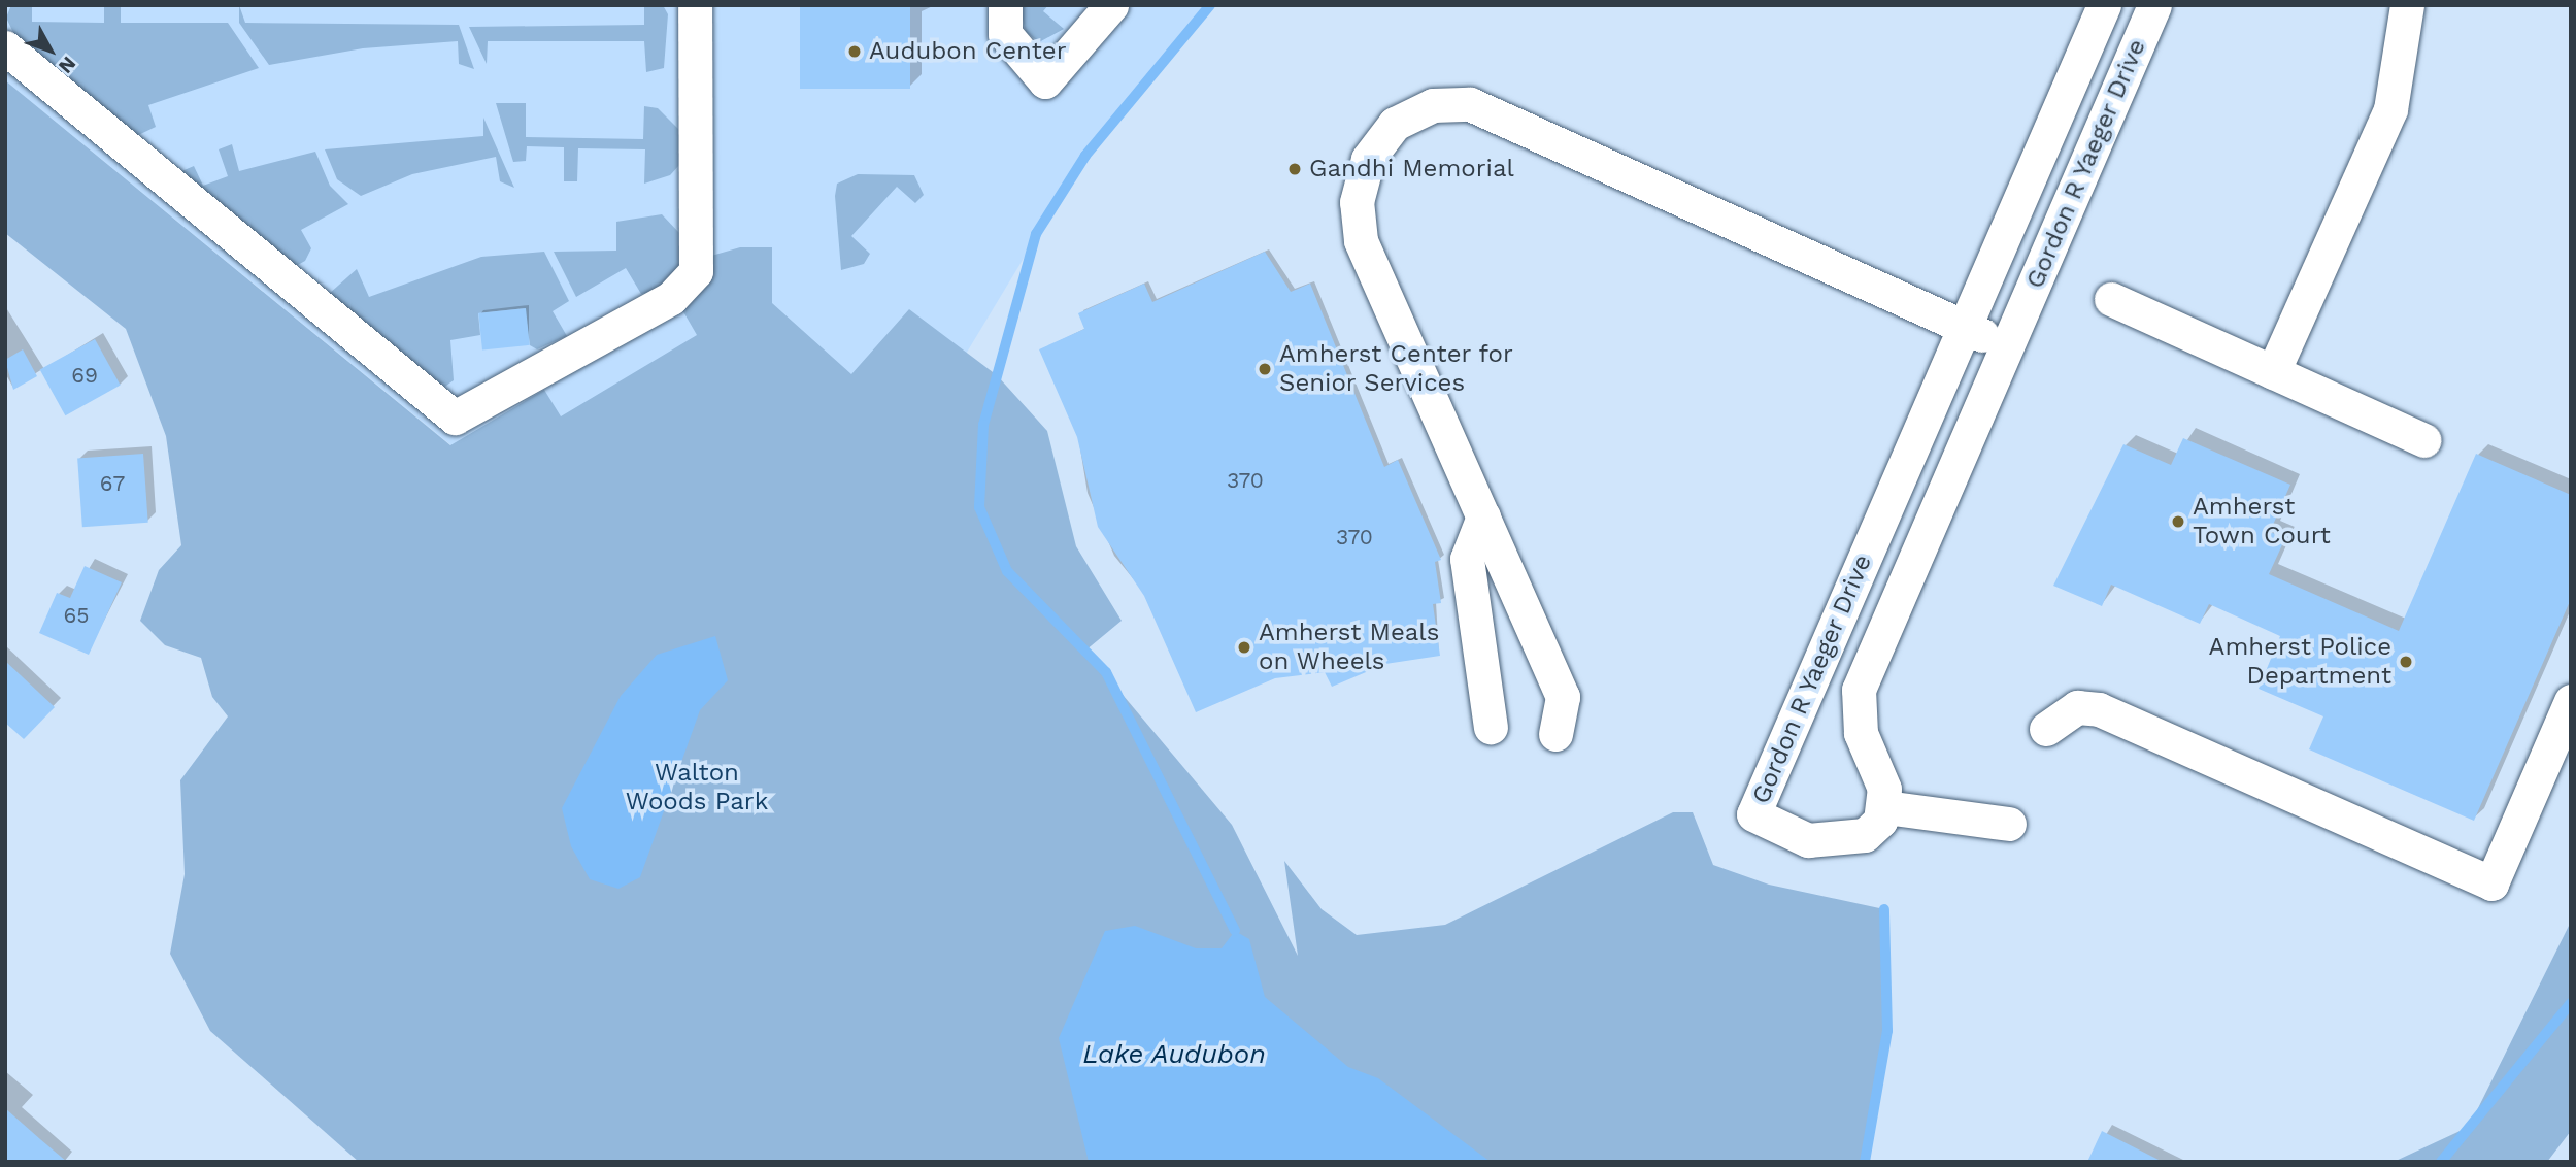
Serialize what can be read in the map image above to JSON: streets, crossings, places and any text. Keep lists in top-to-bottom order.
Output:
{
  "streets": {
    "lane": ["Gordon R Yaeger Drive"]
  },
  "water": ["Lake Audubon"],
  "parks": ["Walton Woods Park"],
  "places": [
    "Audubon Center",
    "Gandhi Memorial",
    "Amherst Center for Senior Services",
    "Amherst Town Court",
    "Amherst Meals on Wheels",
    "Amherst Police Department"
  ],
  "house_numbers": [
    "69",
    "370",
    "67",
    "370",
    "65"
  ],
  "north": "bottom right"
}
